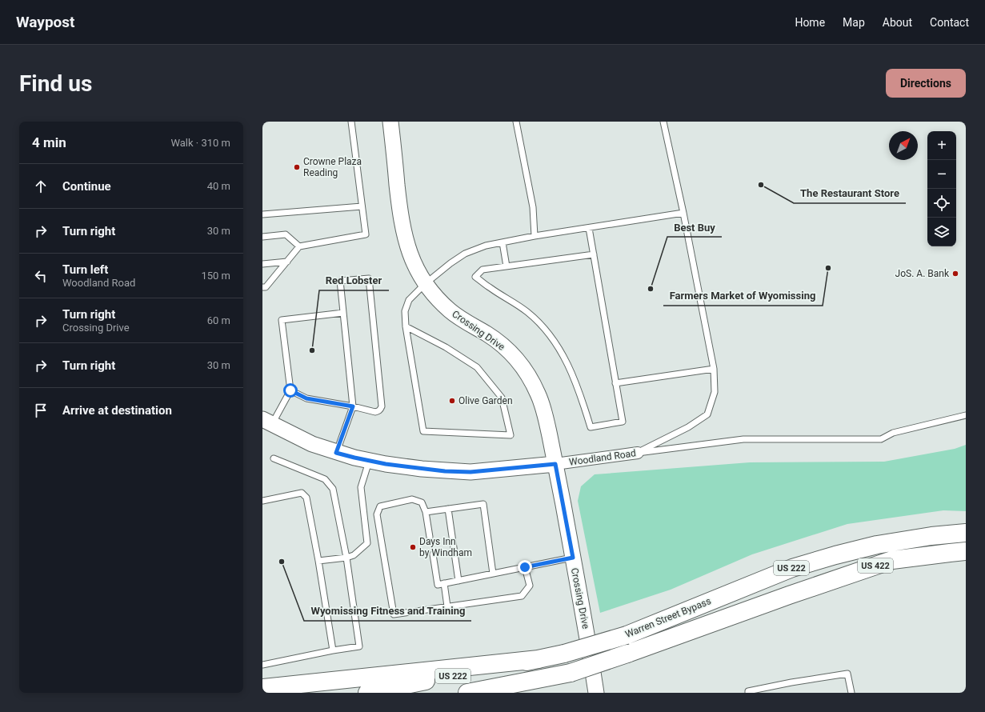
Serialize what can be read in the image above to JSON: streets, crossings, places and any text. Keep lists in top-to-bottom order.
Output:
{
  "streets": {
    "highway": ["US 422", "US 222", "Warren Street Bypass"],
    "main road": ["Crossing Drive", "Woodland Road"]
  },
  "crossings": [
    ["Crossing Drive", "Woodland Road"],
    ["US 222", "Warren Street Bypass"]
  ],
  "places": [
    "Crowne Plaza Reading",
    "The Restaurant Store",
    "Farmers Market of Wyomissing",
    "JoS. A. Bank",
    "Best Buy",
    "Red Lobster",
    "Olive Garden",
    "Days Inn by Windham",
    "Wyomissing Fitness and Training"
  ],
  "north": "top right",
  "page": {
    "header": "Waypost",
    "nav": [
      "Home",
      "Map",
      "About",
      "Contact"
    ],
    "buttons": "Directions",
    "title": "Find us",
    "heading": ["4 min", "Walk · 310 m"],
    "map_buttons": ["+", "−"],
    "list": [
      ["Continue", "40 m"],
      ["Turn right", "30 m"],
      ["Turn left", "Woodland Road", "150 m"],
      ["Turn right", "Crossing Drive", "60 m"],
      ["Turn right", "30 m"],
      "Arrive at destination"
    ]
  }
}
